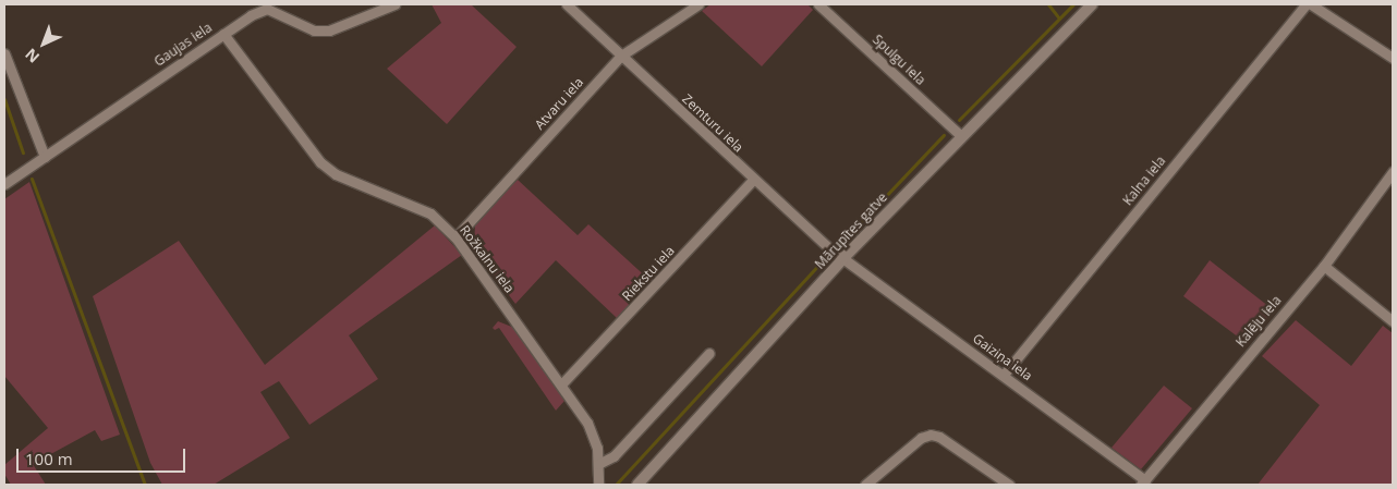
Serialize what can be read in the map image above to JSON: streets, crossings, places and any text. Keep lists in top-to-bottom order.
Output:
{
  "streets": {
    "street": [
      "Gaujas iela",
      "Spulgu iela",
      "Atvaru iela",
      "Zemturu iela",
      "Kalna iela",
      "Mārupītes gatve",
      "Rožkalnu iela",
      "Riekstu iela",
      "Kalēju iela",
      "Gaiziņa iela"
    ]
  },
  "crossings": [
    ["Gaujas iela", "Rožkalnu iela"],
    ["Spulgu iela", "Mārupītes gatve"],
    ["Atvaru iela", "Zemturu iela"],
    ["Atvaru iela", "Rožkalnu iela"],
    ["Zemturu iela", "Mārupītes gatve"],
    ["Zemturu iela", "Riekstu iela"],
    ["Zemturu iela", "Gaiziņa iela"],
    ["Kalna iela", "Gaiziņa iela"],
    ["Mārupītes gatve", "Gaiziņa iela"],
    ["Rožkalnu iela", "Riekstu iela"],
    ["Kalēju iela", "Gaiziņa iela"]
  ],
  "scale_bar": "100 m",
  "north": "bottom left"
}
